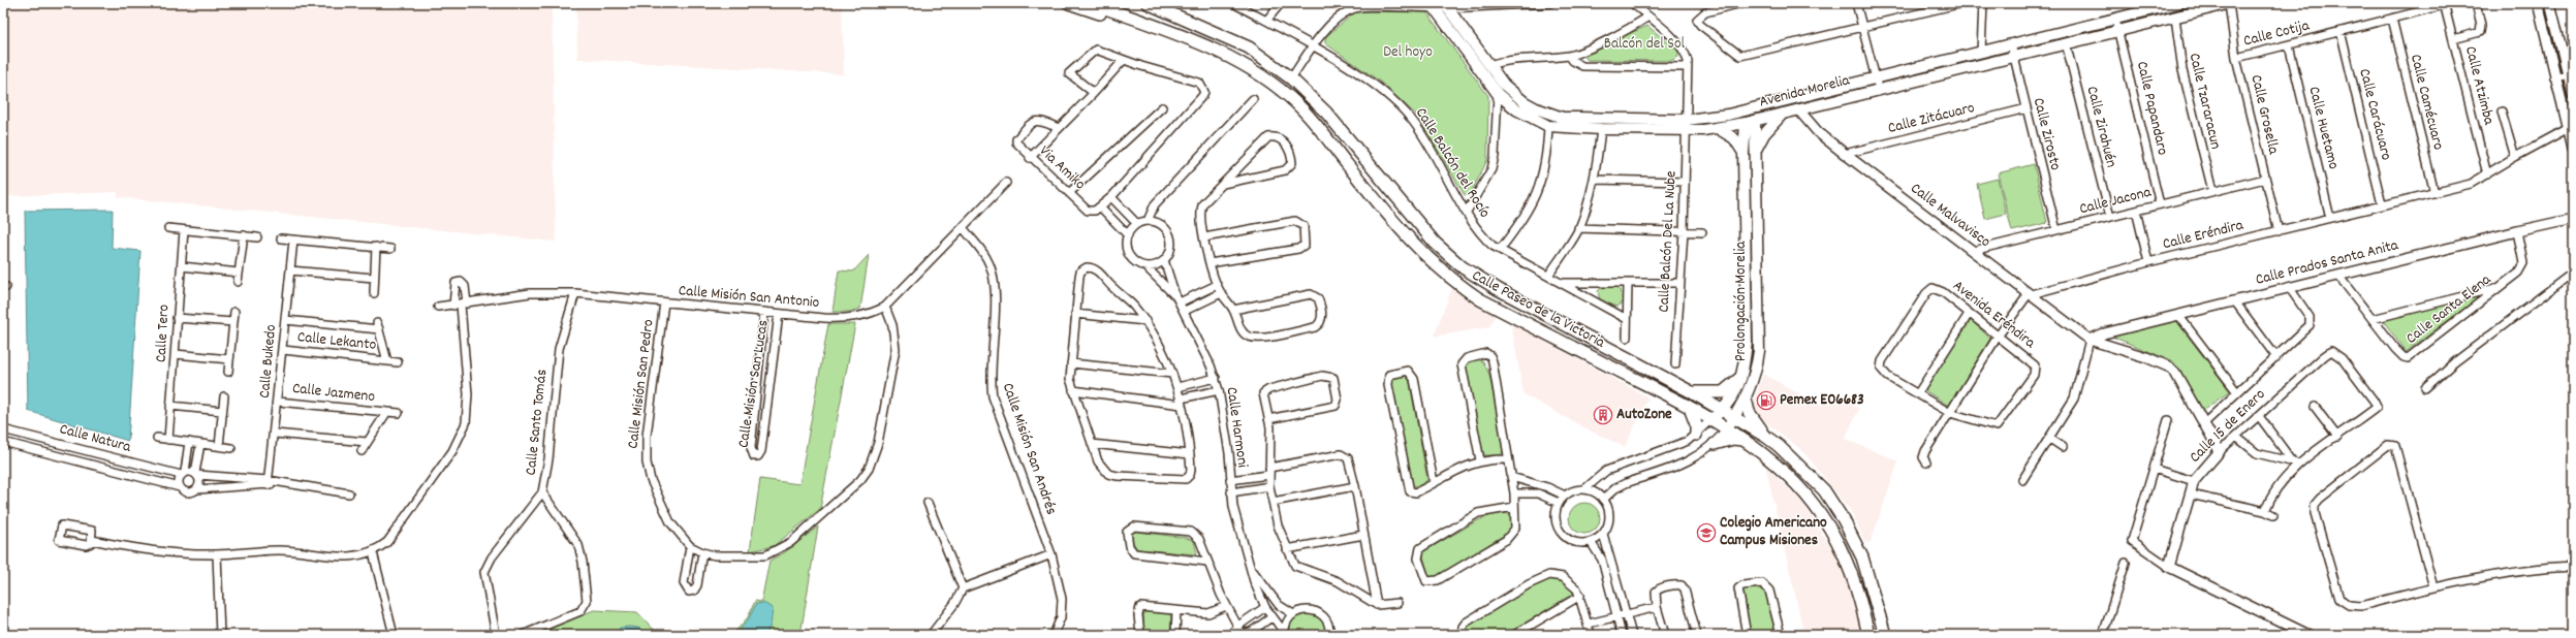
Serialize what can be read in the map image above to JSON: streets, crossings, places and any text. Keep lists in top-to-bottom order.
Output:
{
  "streets": {
    "main road": ["Avenida Morelia", "Prolongación Morelia", "Calle Paseo de la Victoria"],
    "street": [
      "Calle Cotija",
      "Calle Atzimba",
      "Calle Tzararacun",
      "Calle Camécuaro",
      "Calle Papandaro",
      "Calle Grosella",
      "Calle Carácuaro",
      "Calle Zitácuaro",
      "Calle Zirahuén",
      "Calle Huetamo",
      "Calle Zirosto",
      "Calle Balcón del Rocío",
      "Via Amiko",
      "Calle Jacona",
      "Calle Malvavisco",
      "Calle Eréndira",
      "Calle Balcón Del La Nube",
      "Calle Prados Santa Anita",
      "Calle Misión San Antonio",
      "Calle Santa Elena",
      "Avenida Eréndira",
      "Calle Tero",
      "Calle Lekanto",
      "Calle Bukedo",
      "Calle Misión San Pedro",
      "Calle Misión San Lucas",
      "Calle Jazmeno",
      "Calle Santo Tomás",
      "Calle 15 de Enero",
      "Calle Harmoni",
      "Calle Natura",
      "Calle Misión San Andrés"
    ]
  },
  "crossings": [
    ["Calle Cotija", "Calle Atzimba"],
    ["Calle Cotija", "Calle Camécuaro"],
    ["Calle Cotija", "Calle Grosella"],
    ["Calle Cotija", "Calle Carácuaro"],
    ["Calle Cotija", "Calle Huetamo"],
    ["Calle Atzimba", "Calle Eréndira"],
    ["Avenida Morelia", "Calle Tzararacun"],
    ["Avenida Morelia", "Calle Papandaro"],
    ["Avenida Morelia", "Calle Grosella"],
    ["Avenida Morelia", "Calle Zirahuén"],
    ["Avenida Morelia", "Calle Zirosto"],
    ["Avenida Morelia", "Calle Malvavisco"],
    ["Avenida Morelia", "Calle Balcón Del La Nube"],
    ["Avenida Morelia", "Prolongación Morelia"],
    ["Calle Tzararacun", "Calle Jacona"],
    ["Calle Camécuaro", "Calle Eréndira"],
    ["Calle Papandaro", "Calle Jacona"],
    ["Calle Grosella", "Calle Jacona"],
    ["Calle Grosella", "Calle Eréndira"],
    ["Calle Carácuaro", "Calle Eréndira"],
    ["Calle Zitácuaro", "Calle Zirosto"],
    ["Calle Zitácuaro", "Calle Malvavisco"],
    ["Calle Zirahuén", "Calle Jacona"],
    ["Calle Huetamo", "Calle Eréndira"],
    ["Calle Zirosto", "Calle Jacona"],
    ["Calle Jacona", "Calle Malvavisco"],
    ["Calle Malvavisco", "Calle Eréndira"],
    ["Calle Malvavisco", "Calle Prados Santa Anita"],
    ["Calle Malvavisco", "Calle 15 de Enero"],
    ["Calle Prados Santa Anita", "Calle Santa Elena"],
    ["Calle Misión San Antonio", "Calle Misión San Pedro"],
    ["Calle Misión San Antonio", "Calle Misión San Lucas"],
    ["Calle Misión San Antonio", "Calle Santo Tomás"],
    ["Calle Misión San Antonio", "Calle Misión San Andrés"],
    ["Prolongación Morelia", "Calle Paseo de la Victoria"],
    ["Calle Lekanto", "Calle Bukedo"],
    ["Calle Bukedo", "Calle Jazmeno"]
  ],
  "parks": ["Balcón del Sol", "Del hoyo"],
  "places": {
    "fuel station": ["Pemex E06683"],
    "building": ["AutoZone"],
    "school or university": ["Colegio Americano Campus Misiones"]
  }
}
